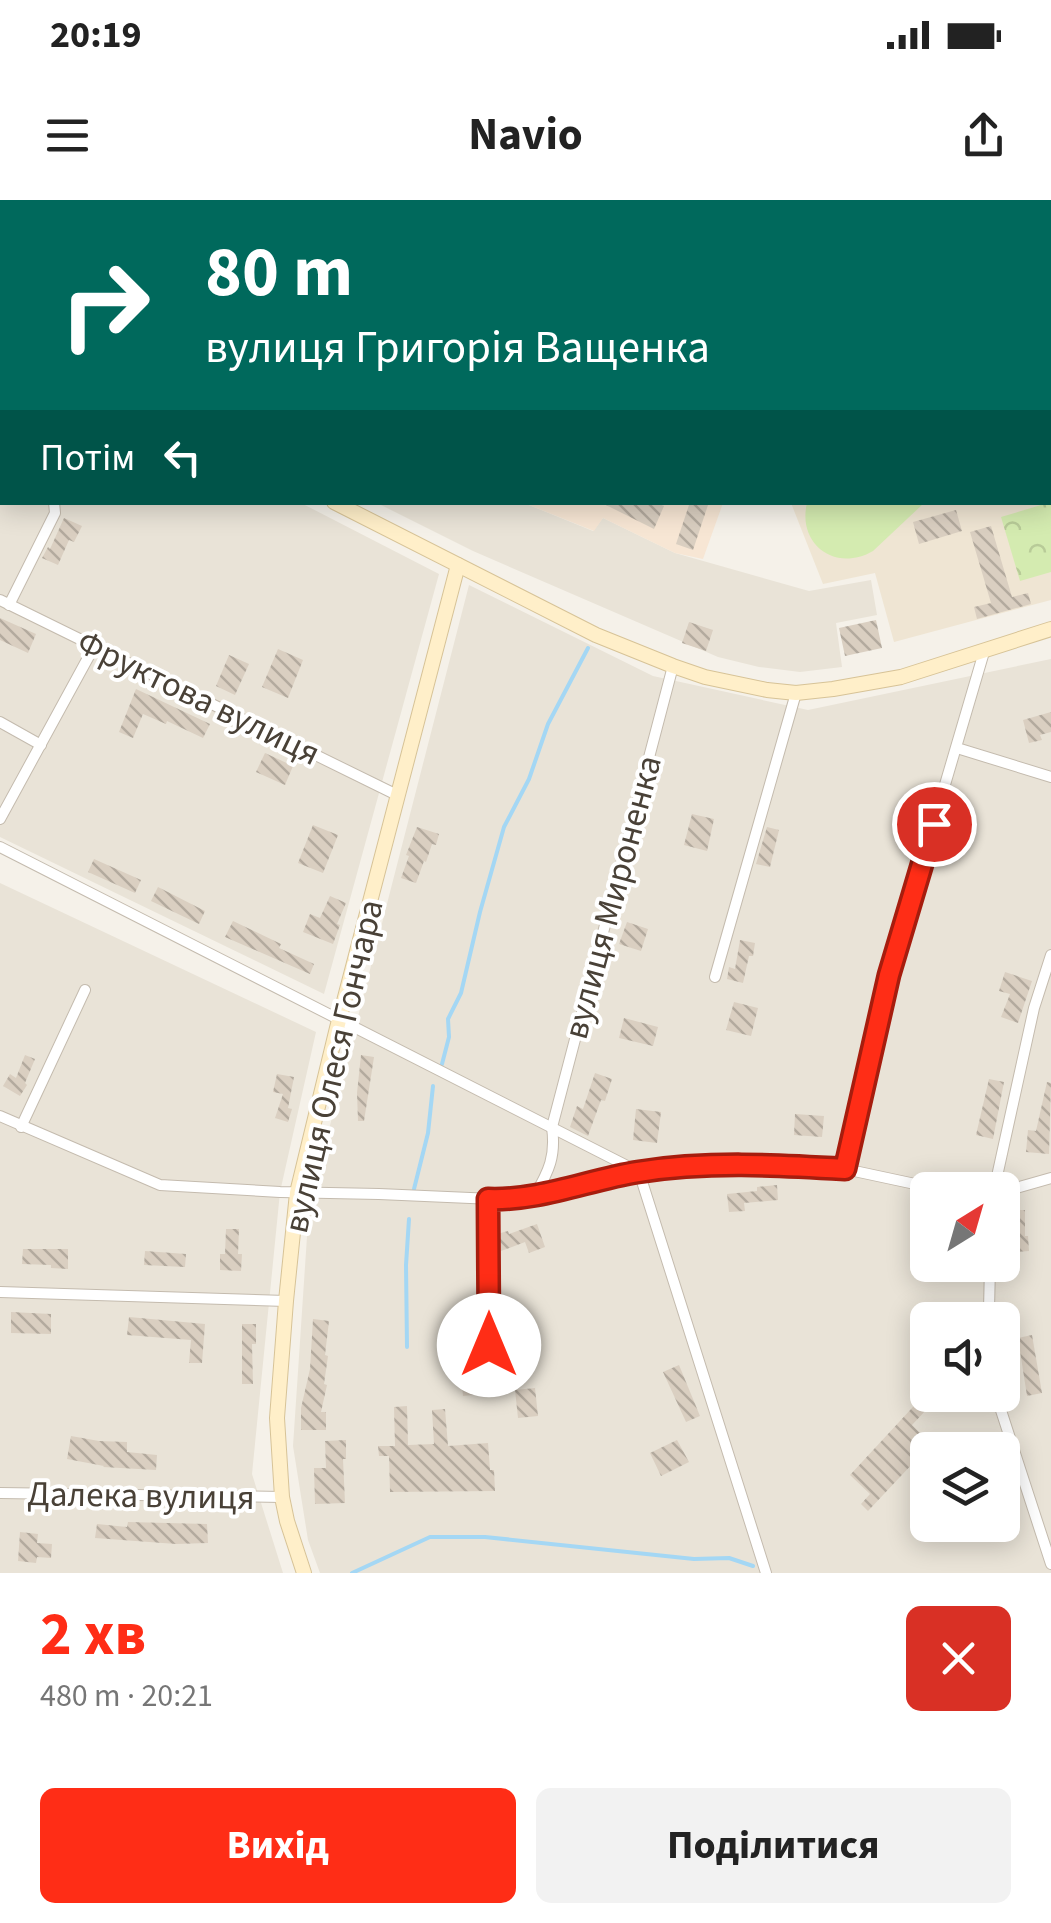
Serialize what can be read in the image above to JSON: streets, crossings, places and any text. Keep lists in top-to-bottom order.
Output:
{
  "streets": {
    "main road": ["вулиця Олеся Гончара"],
    "street": ["Фруктова вулиця", "вулиця Мироненка", "Далека вулиця"]
  },
  "crossings": [
    ["Фруктова вулиця", "вулиця Олеся Гончара"],
    ["вулиця Олеся Гончара", "Далека вулиця"]
  ],
  "north": "top right",
  "page": {
    "status": "20:19",
    "header": "Navio",
    "turn": ["80 m", "вулиця Григорія Ващенка"],
    "then": "Потім",
    "heading": ["2 хв", "480 m · 20:21"],
    "buttons": ["Вихід", "Поділитися"]
  }
}
